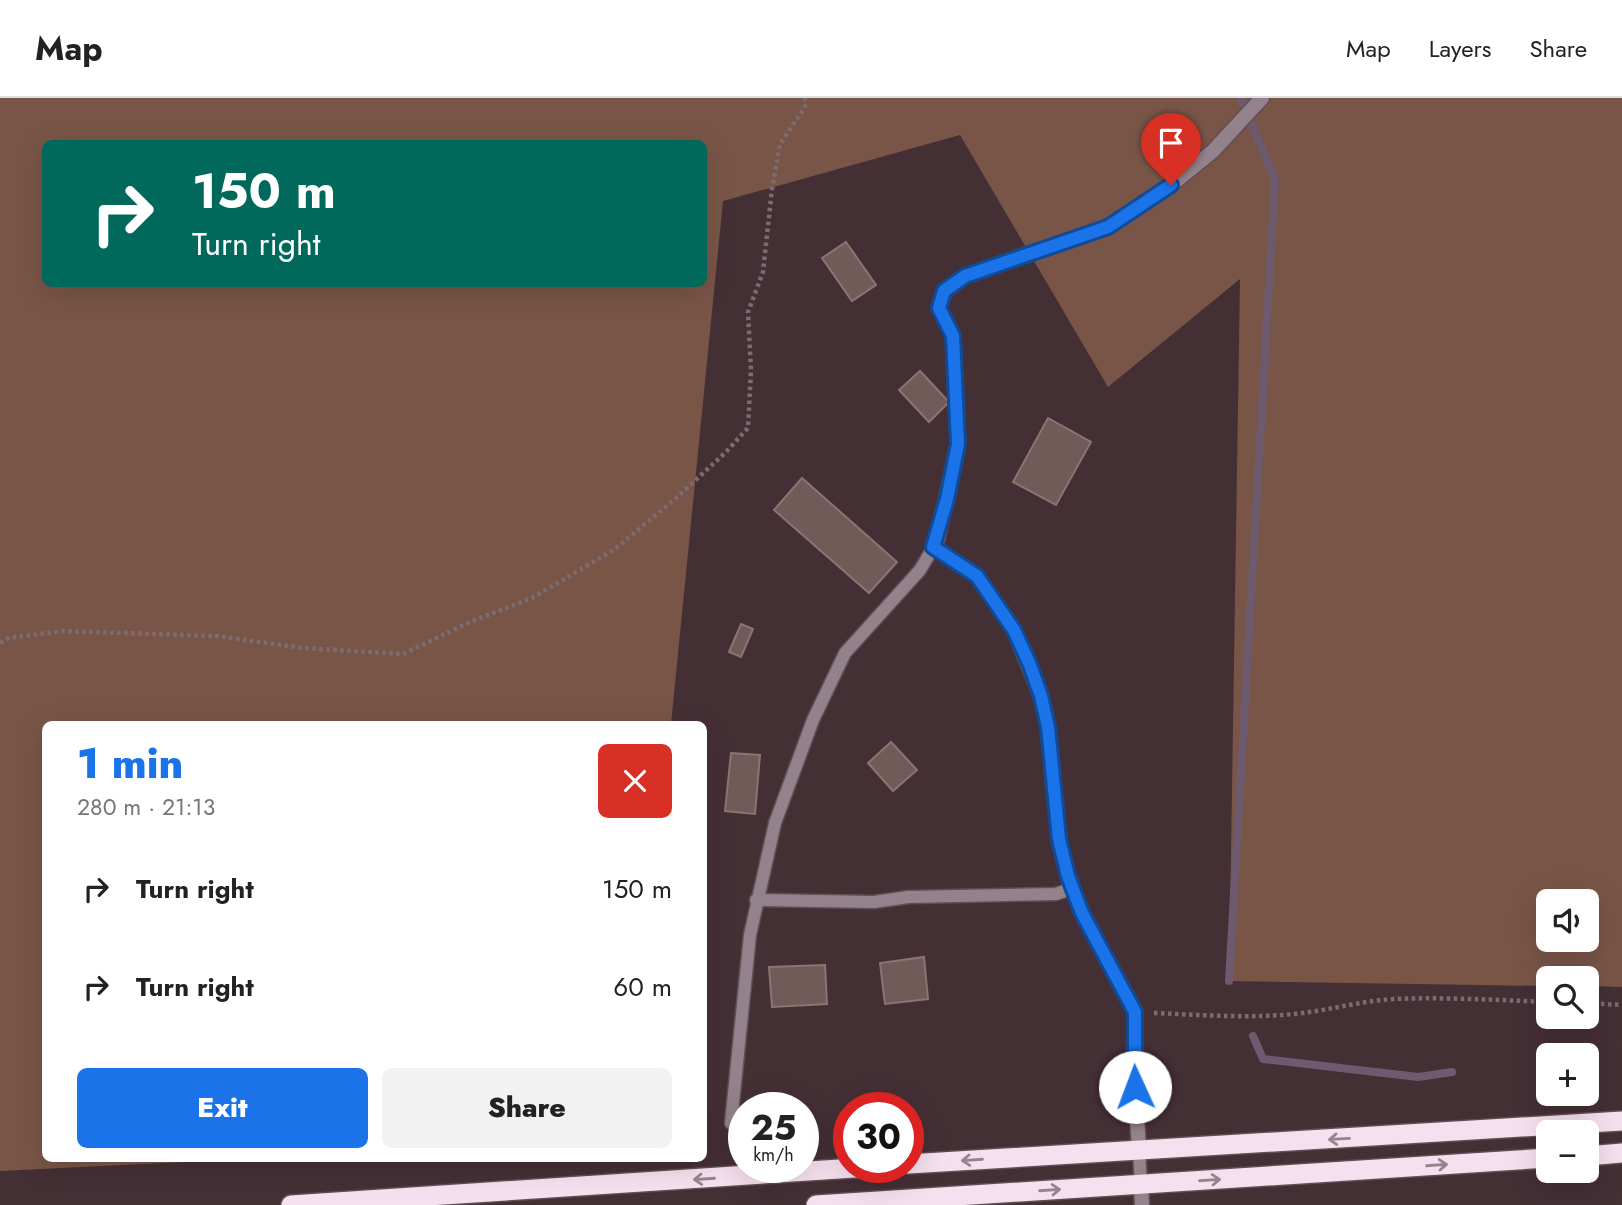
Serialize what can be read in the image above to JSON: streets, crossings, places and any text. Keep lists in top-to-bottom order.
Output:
{
  "page": {
    "header": "Map",
    "nav": ["Map", "Layers", "Share"],
    "turn": ["150 m", "Turn right"],
    "heading": ["1 min", "280 m · 21:13"],
    "list": [
      {
        "name": "Turn right",
        "value": "150 m"
      },
      {
        "name": "Turn right",
        "value": "60 m"
      }
    ],
    "map_buttons": ["+", "−"],
    "buttons": ["Exit", "Share"],
    "speed": "25 km/h",
    "limit": "30"
  }
}
